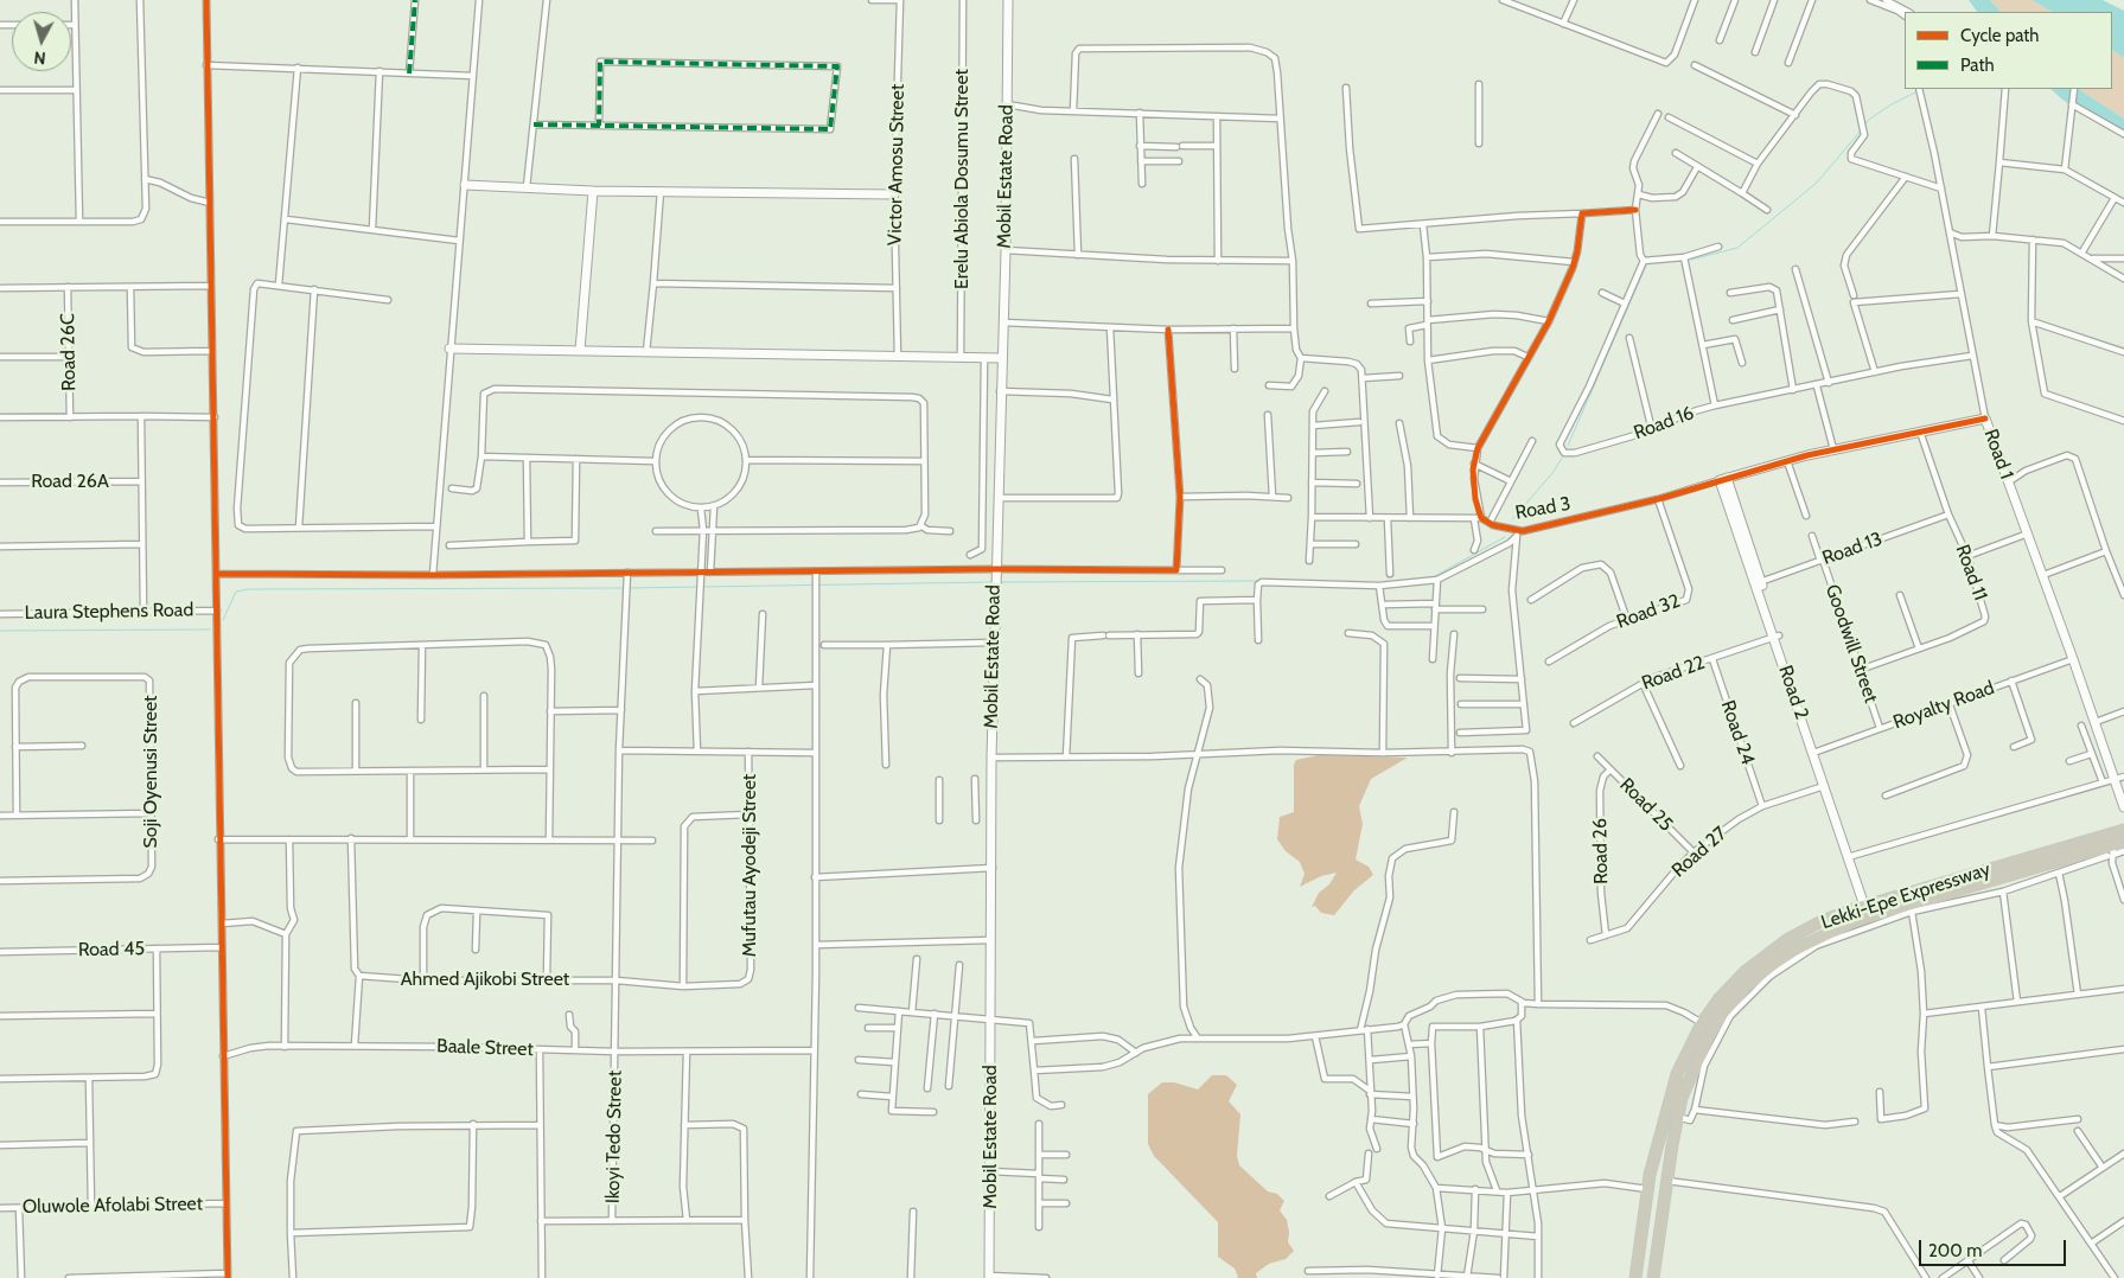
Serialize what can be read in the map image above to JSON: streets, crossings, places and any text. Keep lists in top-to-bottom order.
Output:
{
  "streets": {
    "highway": ["Lekki-Epe Expressway"],
    "street": [
      "Victor Amosu Street",
      "Mobil Estate Road",
      "Erelu Abiola Dosumu Street",
      "Road 26C",
      "Road 16",
      "Road 1",
      "Road 26A",
      "Road 3",
      "Road 13",
      "Road 11",
      "Laura Stephens Road",
      "Road 32",
      "Goodwill Street",
      "Road 22",
      "Road 2",
      "Royalty Road",
      "Road 24",
      "Soji Oyenusi Street",
      "Road 25",
      "Road 26",
      "Road 27",
      "Mufutau Ayodeji Street",
      "Road 45",
      "Ahmed Ajikobi Street",
      "Baale Street",
      "Ikoyi Tedo Street",
      "Oluwole Afolabi Street"
    ]
  },
  "crossings": [
    ["Road 16", "Road 1"],
    ["Road 1", "Road 3"],
    ["Road 1", "Royalty Road"],
    ["Road 3", "Road 11"],
    ["Road 3", "Road 32"],
    ["Road 3", "Road 2"],
    ["Road 13", "Road 11"],
    ["Road 13", "Goodwill Street"],
    ["Road 13", "Road 2"],
    ["Road 11", "Goodwill Street"],
    ["Goodwill Street", "Royalty Road"],
    ["Road 22", "Road 2"],
    ["Road 22", "Road 24"],
    ["Road 2", "Royalty Road"],
    ["Road 2", "Road 27"],
    ["Road 2", "Lekki-Epe Expressway"],
    ["Road 24", "Road 27"],
    ["Road 25", "Road 26"],
    ["Road 25", "Road 27"],
    ["Road 26", "Road 27"],
    ["Mufutau Ayodeji Street", "Ahmed Ajikobi Street"],
    ["Ahmed Ajikobi Street", "Ikoyi Tedo Street"],
    ["Baale Street", "Ikoyi Tedo Street"]
  ],
  "legend": ["Cycle path", "Path"],
  "scale_bar": "200 m",
  "north": "bottom"
}
